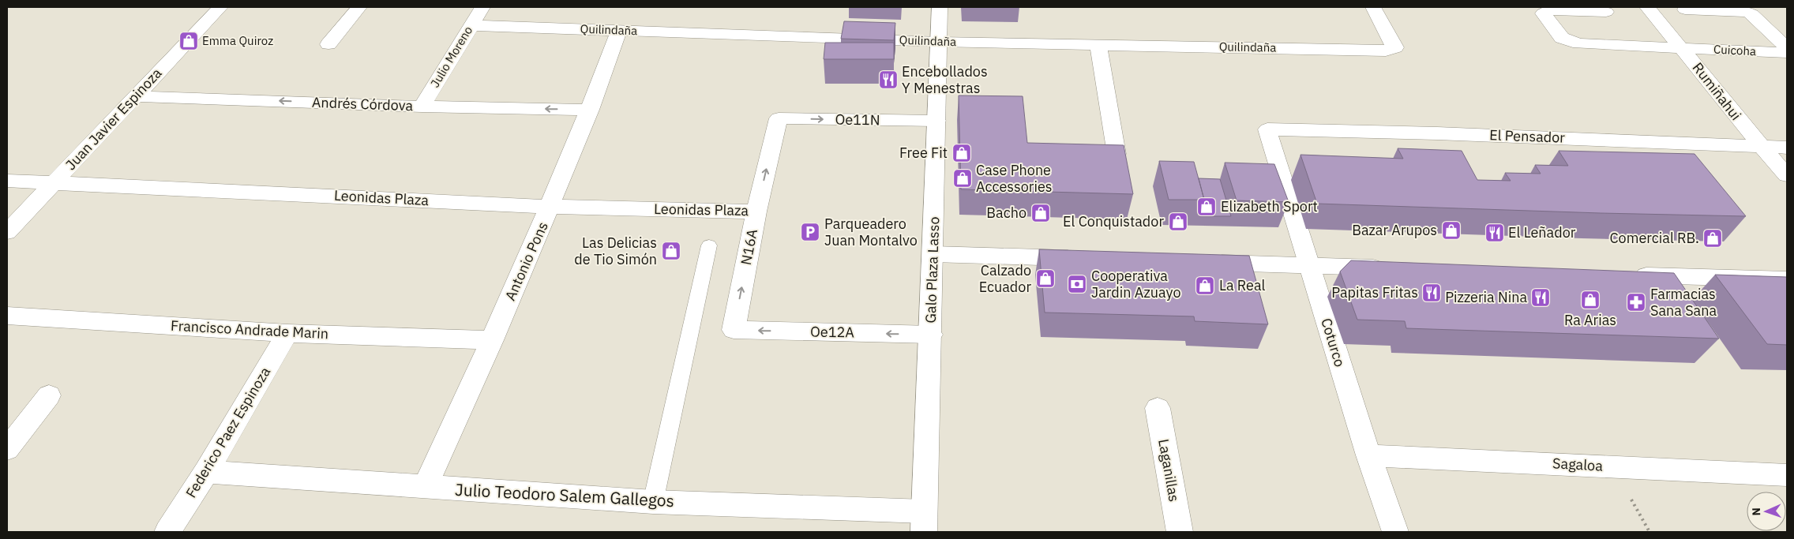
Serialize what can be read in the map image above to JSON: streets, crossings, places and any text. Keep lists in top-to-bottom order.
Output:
{
  "streets": {
    "street": [
      "Quilindaña",
      "Cuicoha",
      "Julio Moreno",
      "Rumiñahui",
      "Andrés Córdova",
      "Juan Javier Espinoza",
      "Oe11N",
      "El Pensador",
      "Leonidas Plaza",
      "N16A",
      "Antonio Pons",
      "Galo Plaza Lasso",
      "Francisco Andrade Marin",
      "Oe12A",
      "Coturco",
      "Federico Paez Espinoza",
      "Sagaloa",
      "Laganillas",
      "Julio Teodoro Salem Gallegos"
    ]
  },
  "crossings": [
    ["Quilindaña", "Julio Moreno"],
    ["Quilindaña", "Antonio Pons"],
    ["Quilindaña", "Galo Plaza Lasso"],
    ["Cuicoha", "Rumiñahui"],
    ["Julio Moreno", "Andrés Córdova"],
    ["Rumiñahui", "El Pensador"],
    ["Andrés Córdova", "Juan Javier Espinoza"],
    ["Andrés Córdova", "Antonio Pons"],
    ["Juan Javier Espinoza", "Leonidas Plaza"],
    ["Oe11N", "N16A"],
    ["Oe11N", "Galo Plaza Lasso"],
    ["El Pensador", "Coturco"],
    ["Leonidas Plaza", "N16A"],
    ["Leonidas Plaza", "Antonio Pons"],
    ["N16A", "Oe12A"],
    ["Antonio Pons", "Francisco Andrade Marin"],
    ["Antonio Pons", "Julio Teodoro Salem Gallegos"],
    ["Galo Plaza Lasso", "Oe12A"],
    ["Galo Plaza Lasso", "Julio Teodoro Salem Gallegos"],
    ["Francisco Andrade Marin", "Federico Paez Espinoza"],
    ["Coturco", "Sagaloa"],
    ["Federico Paez Espinoza", "Julio Teodoro Salem Gallegos"]
  ],
  "one_way": [
    "Andrés Córdova",
    "Oe11N",
    "N16A",
    "Oe12A"
  ],
  "places": {
    "shop": [
      "Emma Quiroz",
      "Free Fit",
      "Case Phone Accessories",
      "Elizabeth Sport",
      "Bacho",
      "El Conquistador",
      "Bazar Arupos",
      "Comercial RB.",
      "Las Delicias de Tio Simón",
      "Calzado Ecuador",
      "La Real",
      "Ra Arias"
    ],
    "restaurant": [
      "Encebollados Y Menestras",
      "El Leñador",
      "Papitas Fritas",
      "Pizzeria Nina"
    ],
    "parking": ["Parqueadero Juan Montalvo"],
    "bank": ["Cooperativa Jardin Azuayo"],
    "pharmacy": ["Farmacias Sana Sana"]
  },
  "north": "left"
}
